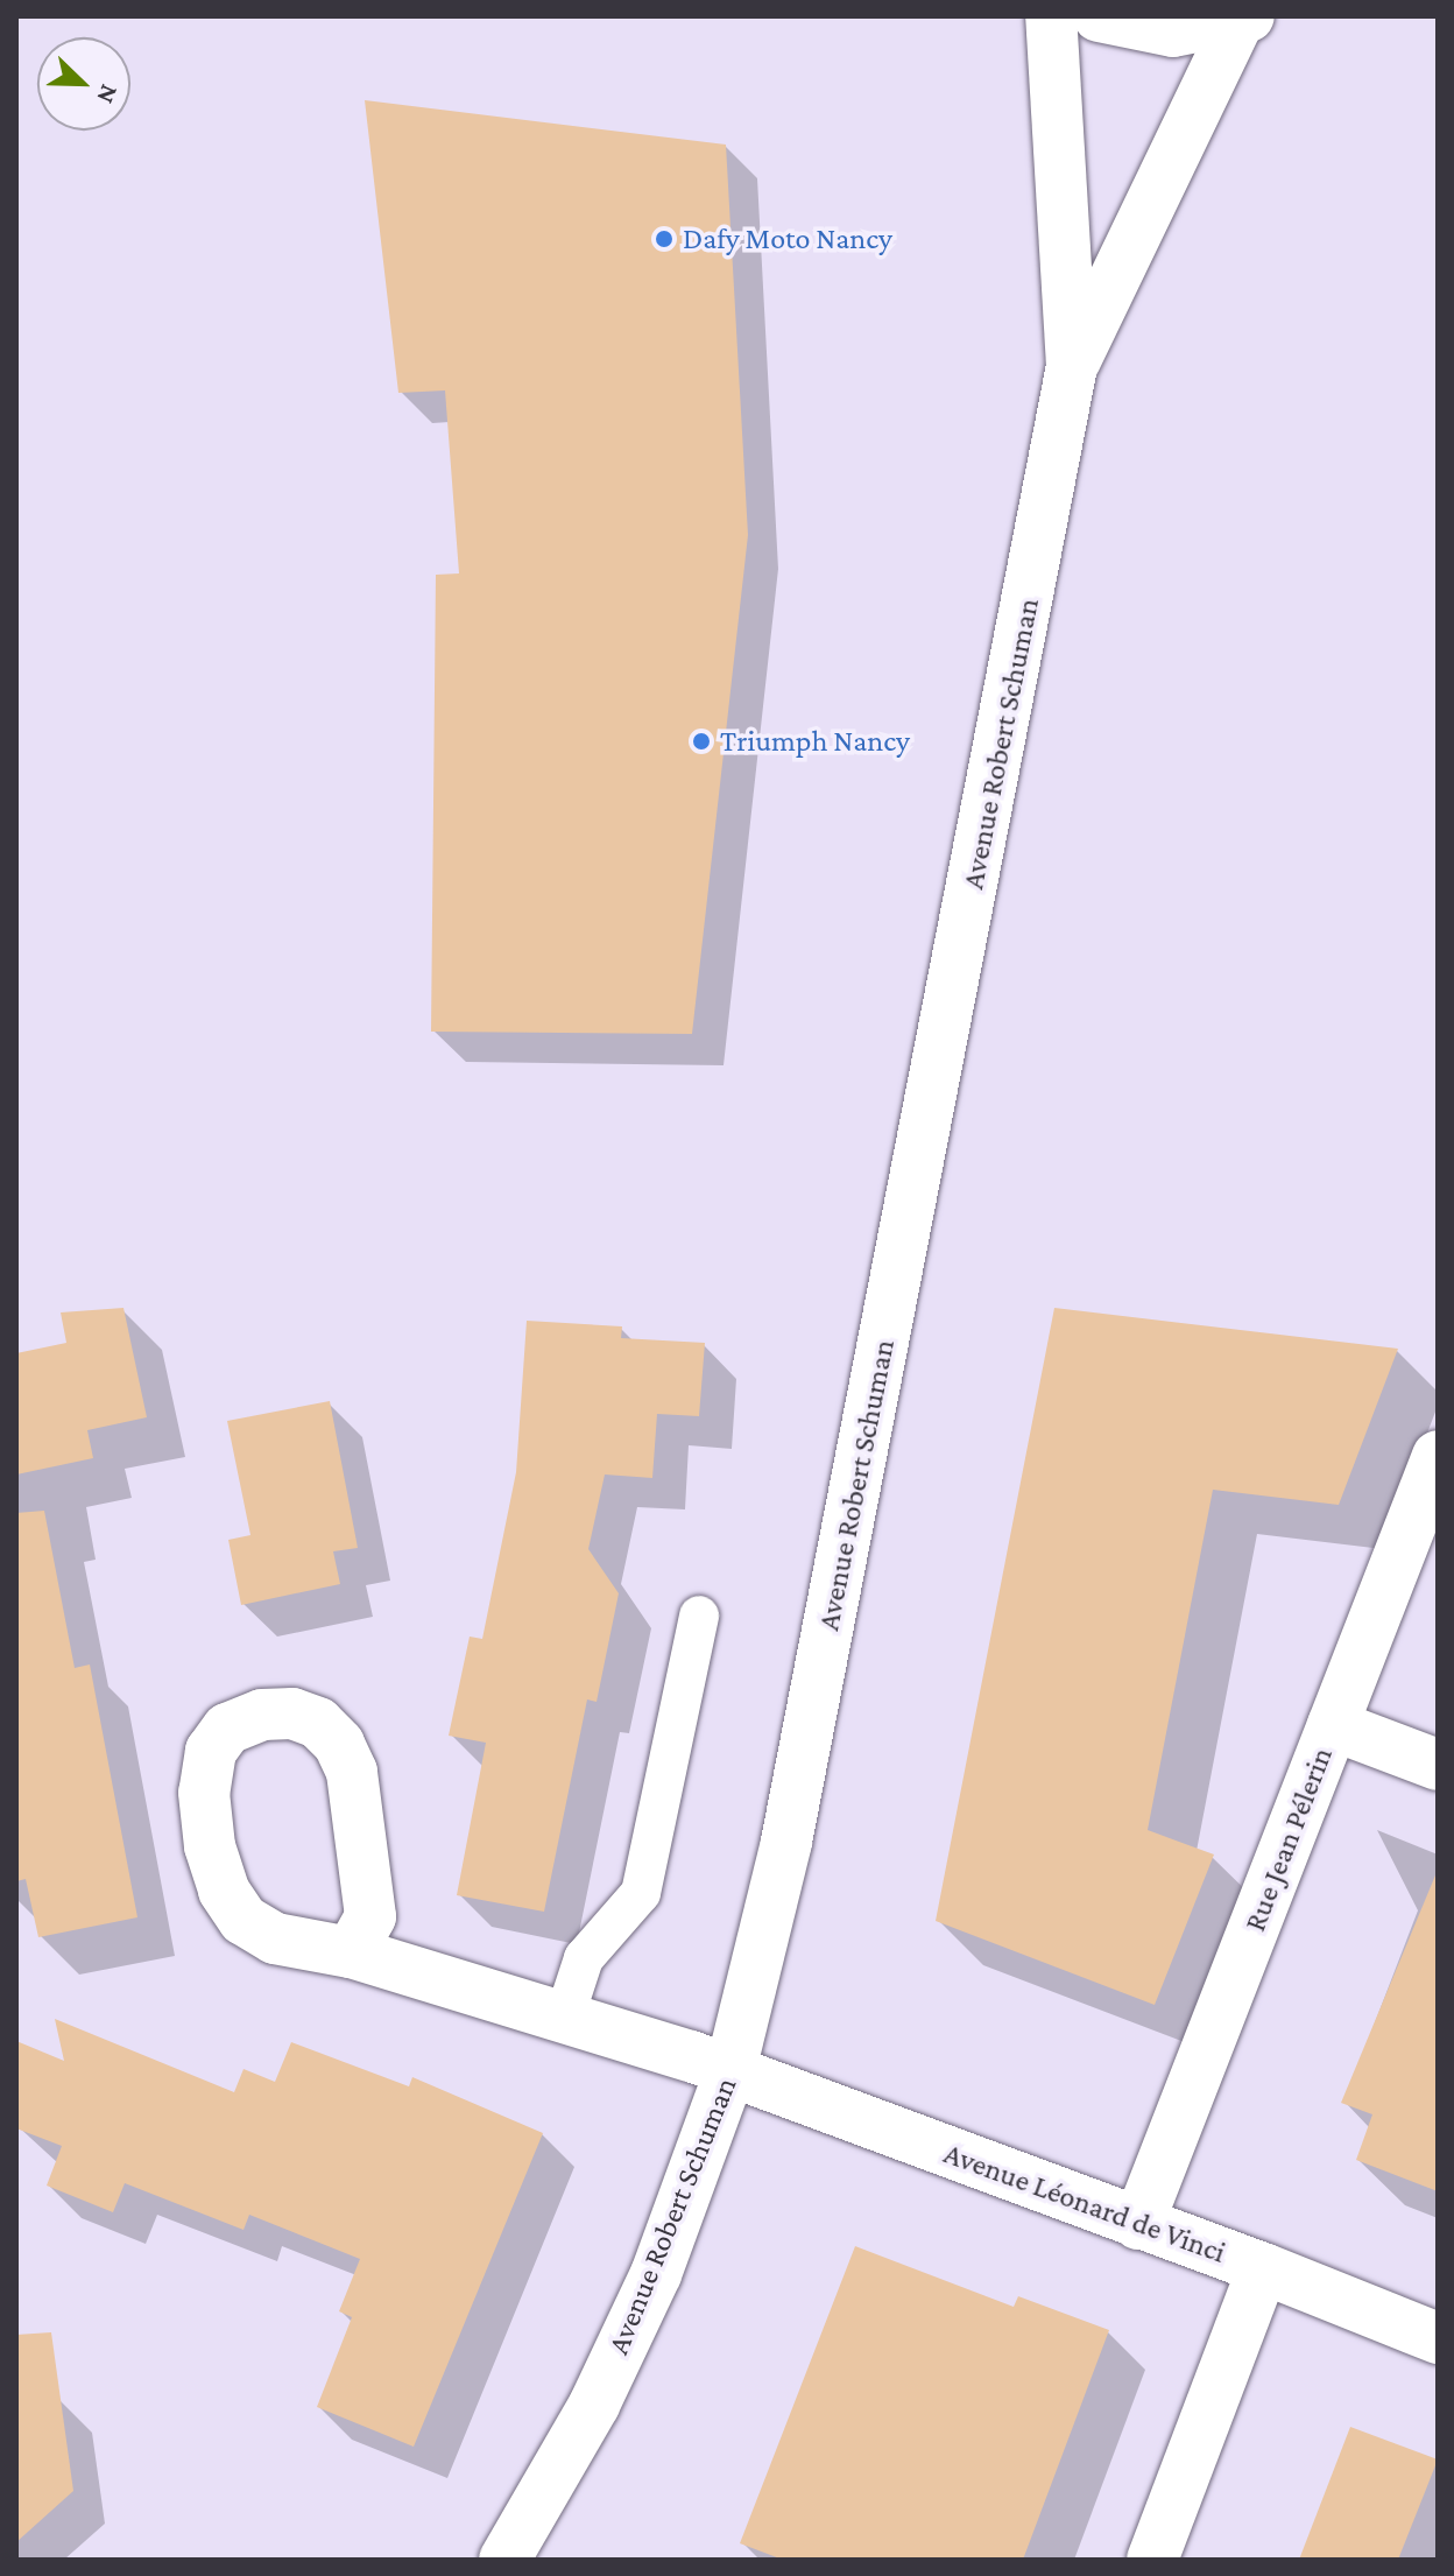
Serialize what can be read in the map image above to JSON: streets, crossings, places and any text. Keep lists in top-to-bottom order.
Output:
{
  "streets": {
    "street": ["Avenue Robert Schuman", "Rue Jean Pélerin", "Avenue Léonard de Vinci"]
  },
  "crossings": [
    ["Avenue Robert Schuman", "Avenue Léonard de Vinci"],
    ["Rue Jean Pélerin", "Avenue Léonard de Vinci"]
  ],
  "places": ["Dafy Moto Nancy", "Triumph Nancy"],
  "north": "bottom right"
}
